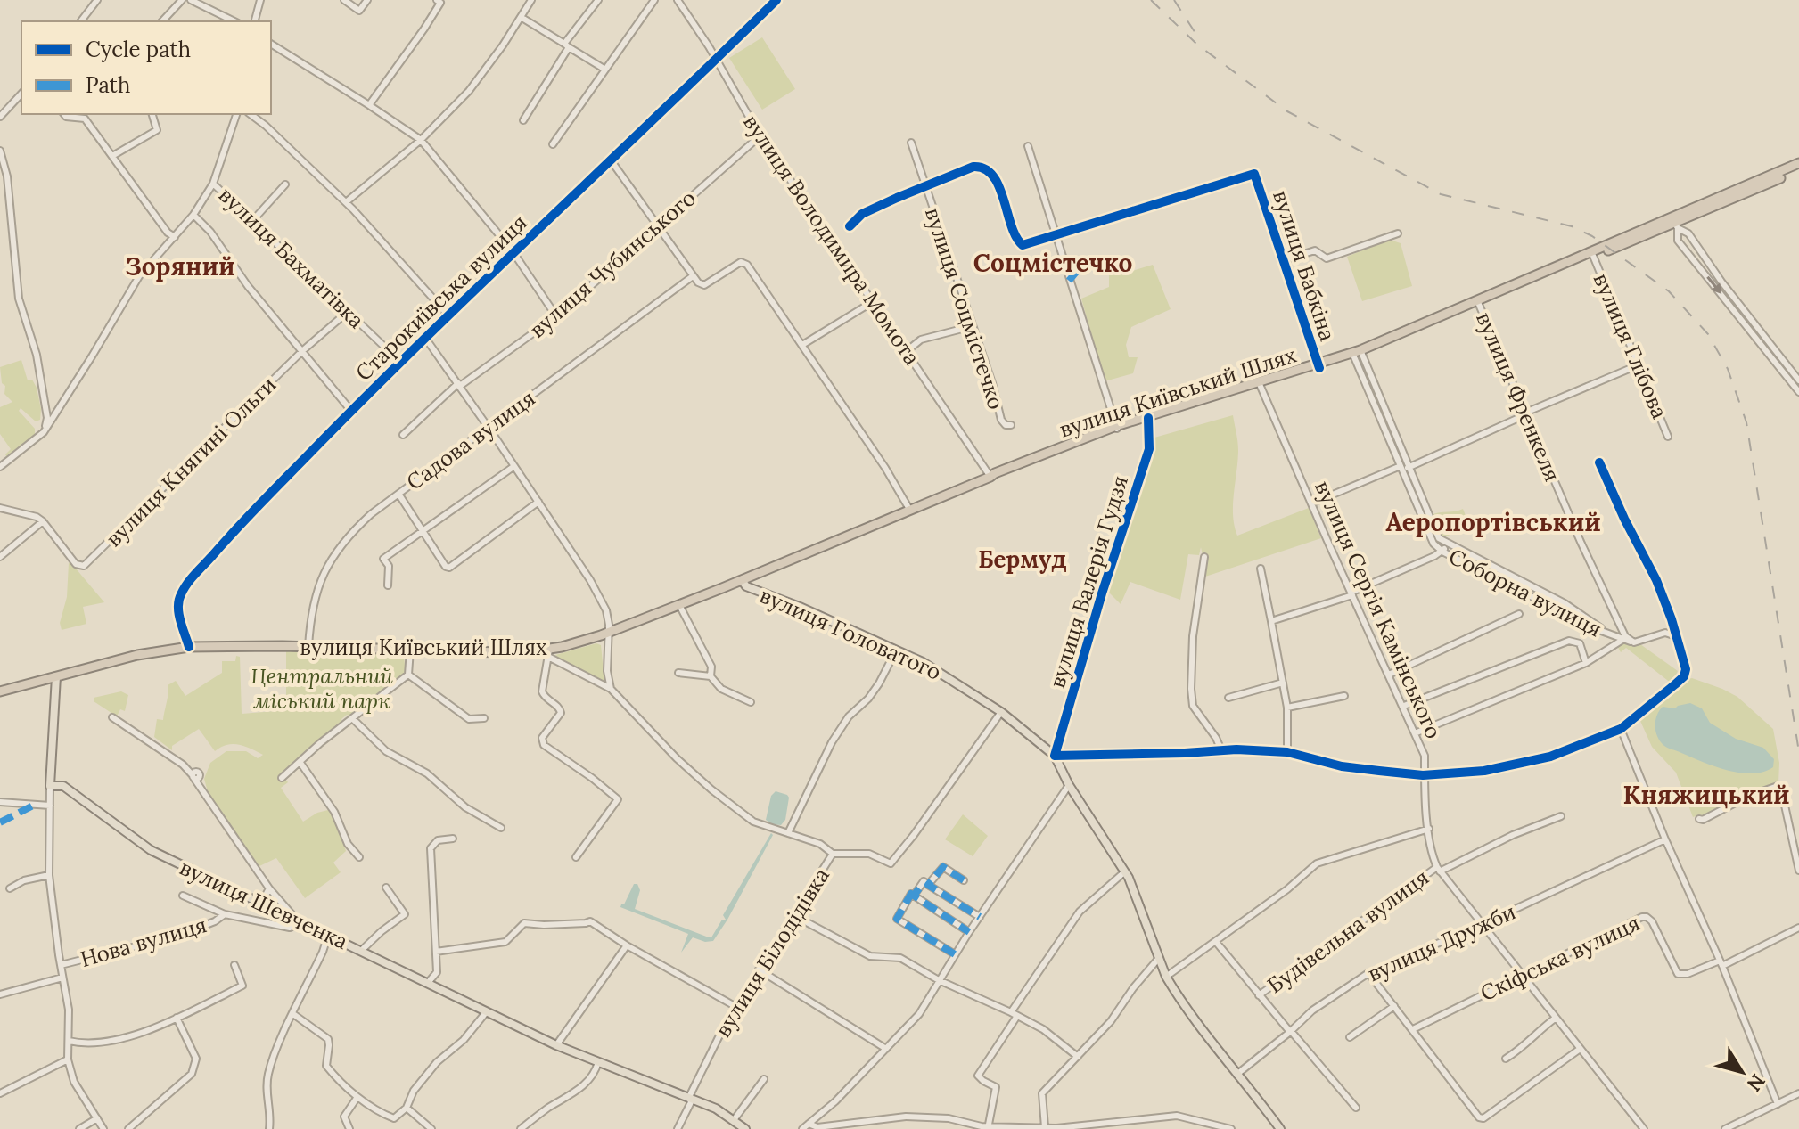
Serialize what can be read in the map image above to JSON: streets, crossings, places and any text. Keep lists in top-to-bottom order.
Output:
{
  "streets": {
    "highway": ["вулиця Київський Шлях"],
    "main road": ["вулиця Головатого", "вулиця Шевченка"],
    "street": [
      "вулиця Володимира Момота",
      "вулиця Бахматівка",
      "вулиця Чубинського",
      "вулиця Бабкіна",
      "Старокиївська вулиця",
      "вулиця Соцмістечко",
      "вулиця Глібова",
      "вулиця Френкеля",
      "Садова вулиця",
      "вулиця Княгині Ольги",
      "вулиця Валерія Гудзя",
      "Соборна вулиця",
      "вулиця Сергія Камінського",
      "Будівельна вулиця",
      "Нова вулиця",
      "вулиця Дружби",
      "вулиця Білодідівка",
      "Скіфська вулиця"
    ]
  },
  "crossings": [
    ["вулиця Володимира Момота", "вулиця Чубинського"],
    ["вулиця Володимира Момота", "Старокиївська вулиця"],
    ["вулиця Володимира Момота", "вулиця Київський Шлях"],
    ["вулиця Бахматівка", "Старокиївська вулиця"],
    ["вулиця Бахматівка", "вулиця Княгині Ольги"],
    ["вулиця Бабкіна", "вулиця Соцмістечко"],
    ["вулиця Бабкіна", "вулиця Київський Шлях"],
    ["Старокиївська вулиця", "вулиця Київський Шлях"],
    ["вулиця Глібова", "вулиця Київський Шлях"],
    ["вулиця Київський Шлях", "вулиця Френкеля"],
    ["вулиця Київський Шлях", "Садова вулиця"],
    ["вулиця Київський Шлях", "вулиця Валерія Гудзя"],
    ["вулиця Київський Шлях", "Соборна вулиця"],
    ["вулиця Київський Шлях", "вулиця Сергія Камінського"],
    ["вулиця Київський Шлях", "вулиця Головатого"],
    ["вулиця Київський Шлях", "вулиця Білодідівка"],
    ["вулиця Френкеля", "Соборна вулиця"],
    ["вулиця Валерія Гудзя", "вулиця Головатого"],
    ["вулиця Сергія Камінського", "Будівельна вулиця"],
    ["вулиця Сергія Камінського", "вулиця Дружби"],
    ["вулиця Сергія Камінського", "Скіфська вулиця"],
    ["вулиця Головатого", "вулиця Дружби"],
    ["вулиця Шевченка", "вулиця Білодідівка"]
  ],
  "districts": [
    "Соцмістечко",
    "Зоряний",
    "Аеропортівський",
    "Бермуд",
    "Княжицький"
  ],
  "parks": ["Центральний міський парк"],
  "legend": ["Cycle path", "Path"],
  "north": "bottom right"
}
